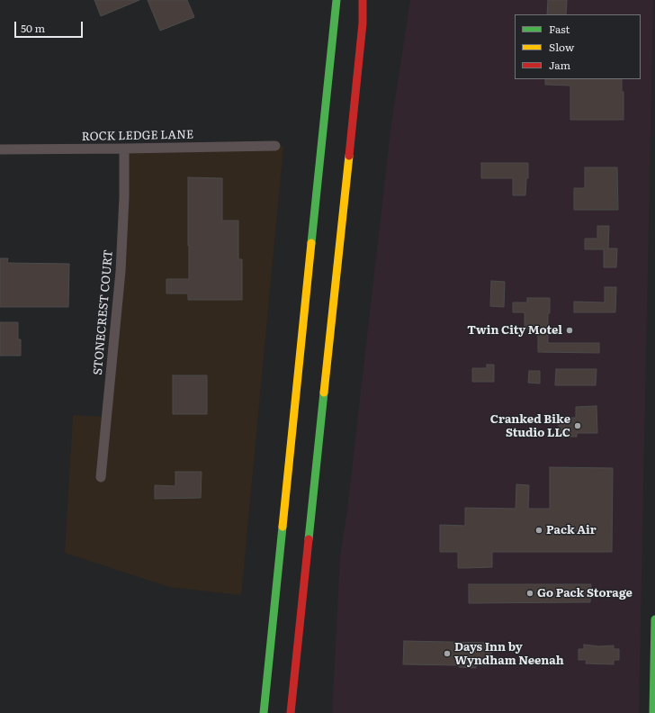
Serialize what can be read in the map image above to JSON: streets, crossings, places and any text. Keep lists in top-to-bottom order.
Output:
{
  "streets": {
    "street": ["ROCK LEDGE LANE", "STONECREST COURT"]
  },
  "crossings": [
    ["ROCK LEDGE LANE", "STONECREST COURT"]
  ],
  "places": [
    "Twin City Motel",
    "Cranked Bike Studio LLC",
    "Pack Air",
    "Go Pack Storage",
    "Days Inn by Wyndham Neenah"
  ],
  "legend": ["Fast", "Slow", "Jam"],
  "scale_bar": "50 m"
}
